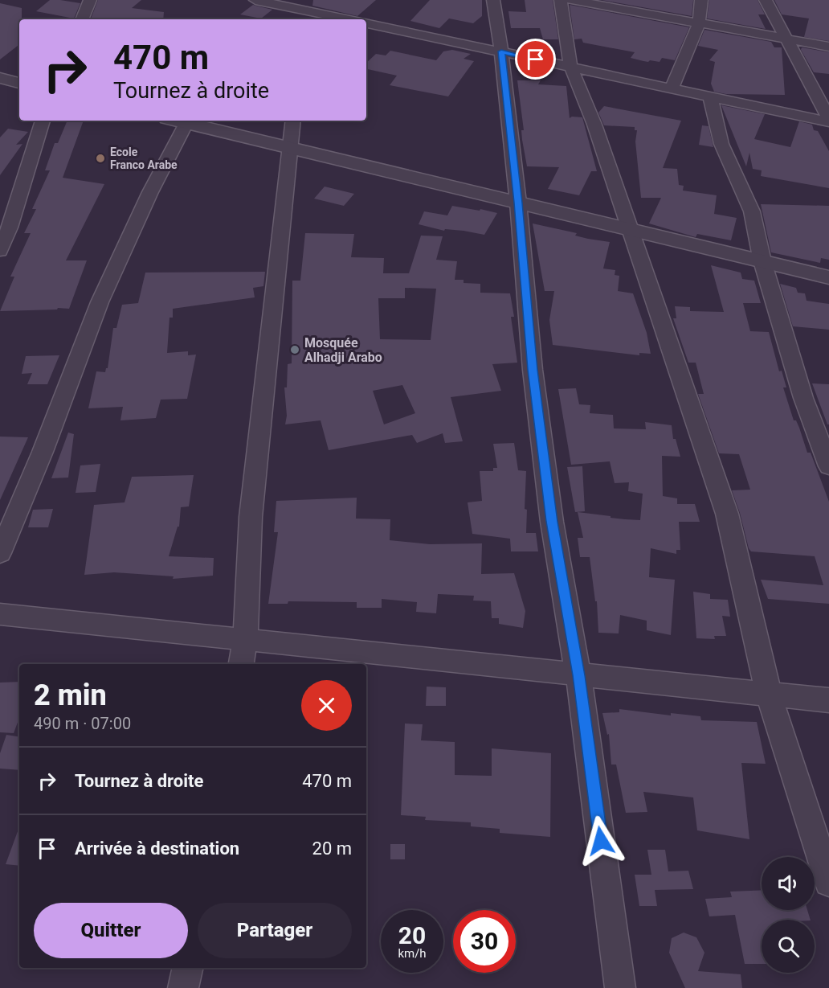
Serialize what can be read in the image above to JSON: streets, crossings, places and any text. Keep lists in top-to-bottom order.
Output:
{
  "places": ["Ecole Franco Arabe", "Mosquée Alhadji Arabo"],
  "page": {
    "turn": ["470 m", "Tournez à droite"],
    "heading": ["2 min", "490 m · 07:00"],
    "list": [
      {
        "name": "Tournez à droite",
        "value": "470 m"
      },
      {
        "name": "Arrivée à destination",
        "value": "20 m"
      }
    ],
    "buttons": ["Quitter", "Partager"],
    "speed": "20 km/h",
    "limit": "30"
  }
}
